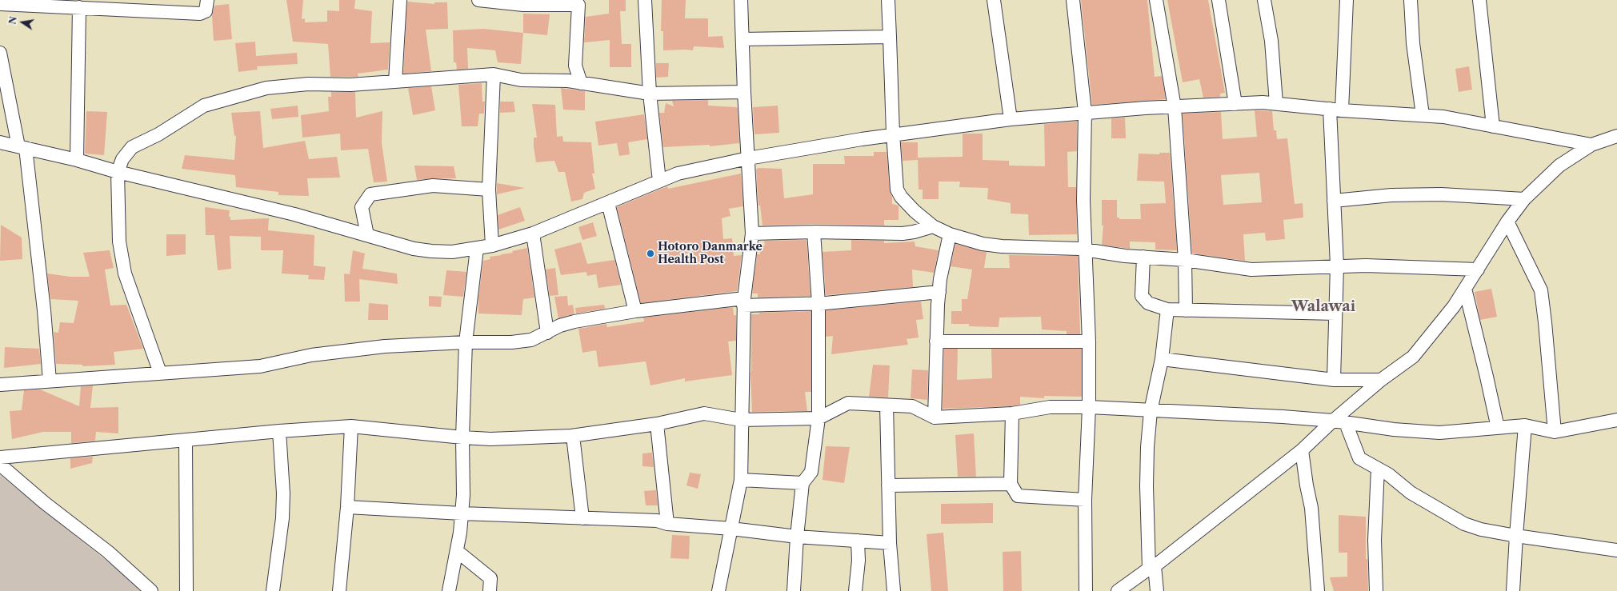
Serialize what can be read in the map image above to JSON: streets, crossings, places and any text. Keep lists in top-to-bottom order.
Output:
{
  "districts": ["Walawai"],
  "places": ["Hotoro Danmarke Health Post"],
  "north": "left"
}
